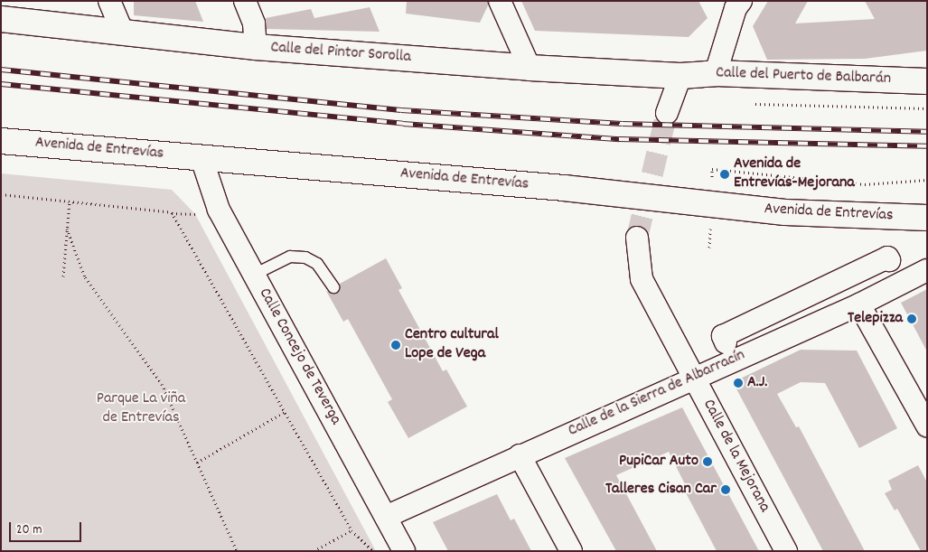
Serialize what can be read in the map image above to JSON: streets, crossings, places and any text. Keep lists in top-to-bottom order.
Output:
{
  "streets": {
    "street": [
      "Calle del Pintor Sorolla",
      "Calle del Puerto de Balbarán",
      "Avenida de Entrevías",
      "Calle Concejo de Teverga",
      "Calle de la Sierra de Albarracín",
      "Calle de la Mejorana"
    ]
  },
  "crossings": [
    ["Calle del Pintor Sorolla", "Calle del Puerto de Balbarán"],
    ["Avenida de Entrevías", "Calle Concejo de Teverga"],
    ["Calle Concejo de Teverga", "Calle de la Sierra de Albarracín"],
    ["Calle de la Sierra de Albarracín", "Calle de la Mejorana"]
  ],
  "parks": ["Parque La viña de Entrevías"],
  "places": [
    "Avenida de Entrevías-Mejorana",
    "Telepizza",
    "Centro cultural Lope de Vega",
    "A.J.",
    "PupiCar Auto",
    "Talleres Cisan Car"
  ],
  "scale_bar": "20 m"
}
